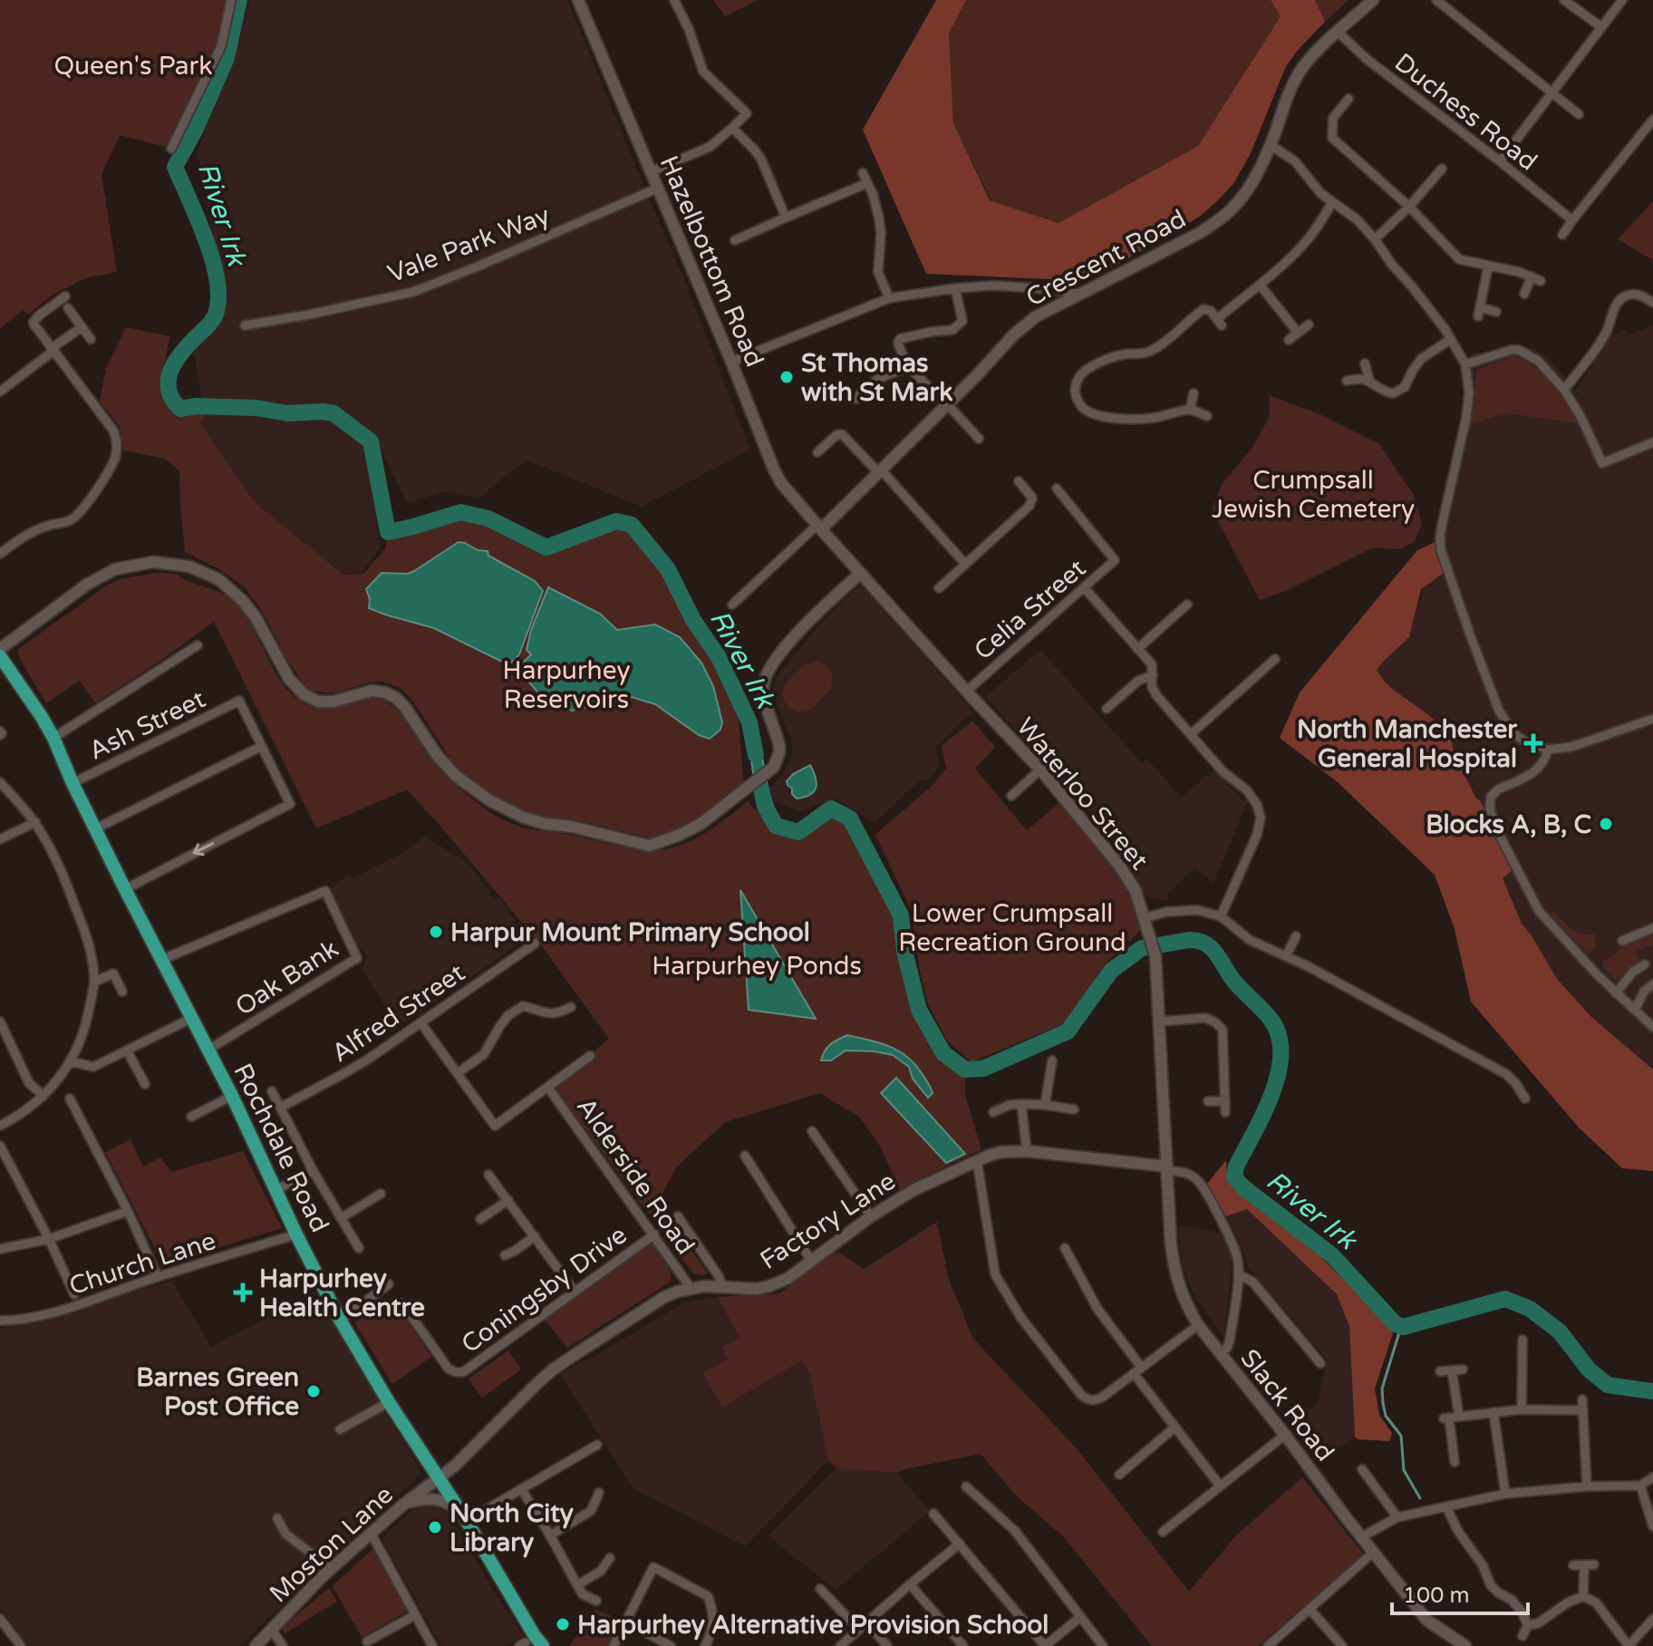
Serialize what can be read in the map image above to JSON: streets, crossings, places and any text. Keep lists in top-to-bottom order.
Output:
{
  "streets": {
    "main road": ["Rochdale Road"],
    "street": [
      "Duchess Road",
      "Vale Park Way",
      "Crescent Road",
      "Hazelbottom Road",
      "Celia Street",
      "Ash Street",
      "Waterloo Street",
      "Oak Bank",
      "Alfred Street",
      "Alderside Road",
      "Factory Lane",
      "Church Lane",
      "Coningsby Drive",
      "Slack Road",
      "Moston Lane"
    ]
  },
  "crossings": [
    ["Duchess Road", "Crescent Road"],
    ["Vale Park Way", "Hazelbottom Road"],
    ["Crescent Road", "Hazelbottom Road"],
    ["Crescent Road", "Waterloo Street"],
    ["Hazelbottom Road", "Waterloo Street"],
    ["Celia Street", "Waterloo Street"],
    ["Ash Street", "Rochdale Road"],
    ["Waterloo Street", "Factory Lane"],
    ["Waterloo Street", "Slack Road"],
    ["Oak Bank", "Rochdale Road"],
    ["Alfred Street", "Alderside Road"],
    ["Rochdale Road", "Factory Lane"],
    ["Rochdale Road", "Church Lane"],
    ["Rochdale Road", "Moston Lane"],
    ["Alderside Road", "Factory Lane"],
    ["Alderside Road", "Coningsby Drive"],
    ["Factory Lane", "Slack Road"],
    ["Factory Lane", "Moston Lane"]
  ],
  "water": ["River Irk"],
  "parks": [
    "Queen's Park",
    "Crumpsall Jewish Cemetery",
    "Harpurhey Reservoirs",
    "Lower Crumpsall Recreation Ground",
    "Harpurhey Ponds"
  ],
  "places": {
    "other": [
      "St Thomas with St Mark",
      "Blocks A, B, C",
      "Harpur Mount Primary School",
      "Barnes Green Post Office",
      "North City Library",
      "Harpurhey Alternative Provision School"
    ],
    "health": ["North Manchester General Hospital", "Harpurhey Health Centre"]
  },
  "scale_bar": "100 m"
}
